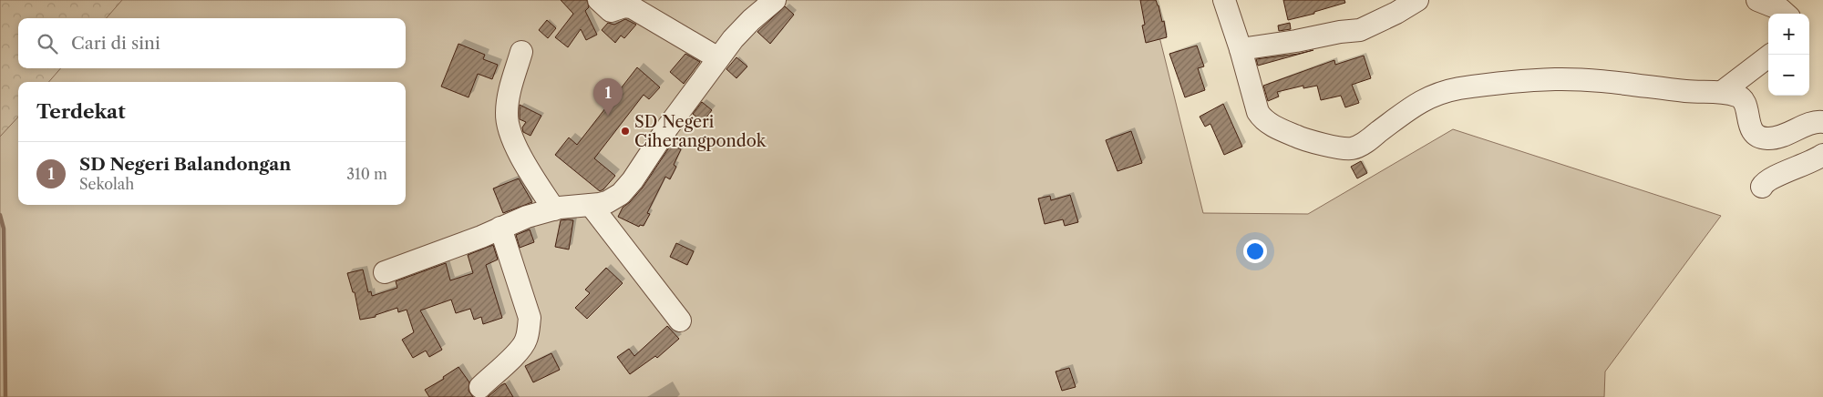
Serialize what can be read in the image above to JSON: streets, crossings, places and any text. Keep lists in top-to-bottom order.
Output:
{
  "places": ["SD Negeri Ciherangpondok"],
  "page": {
    "map_buttons": ["+", "−"],
    "search": "Cari di sini",
    "pins": "1",
    "heading": "Terdekat",
    "list": [
      {
        "mark": "1",
        "name": "SD Negeri Balandongan",
        "note": "Sekolah",
        "value": "310 m"
      }
    ]
  }
}
